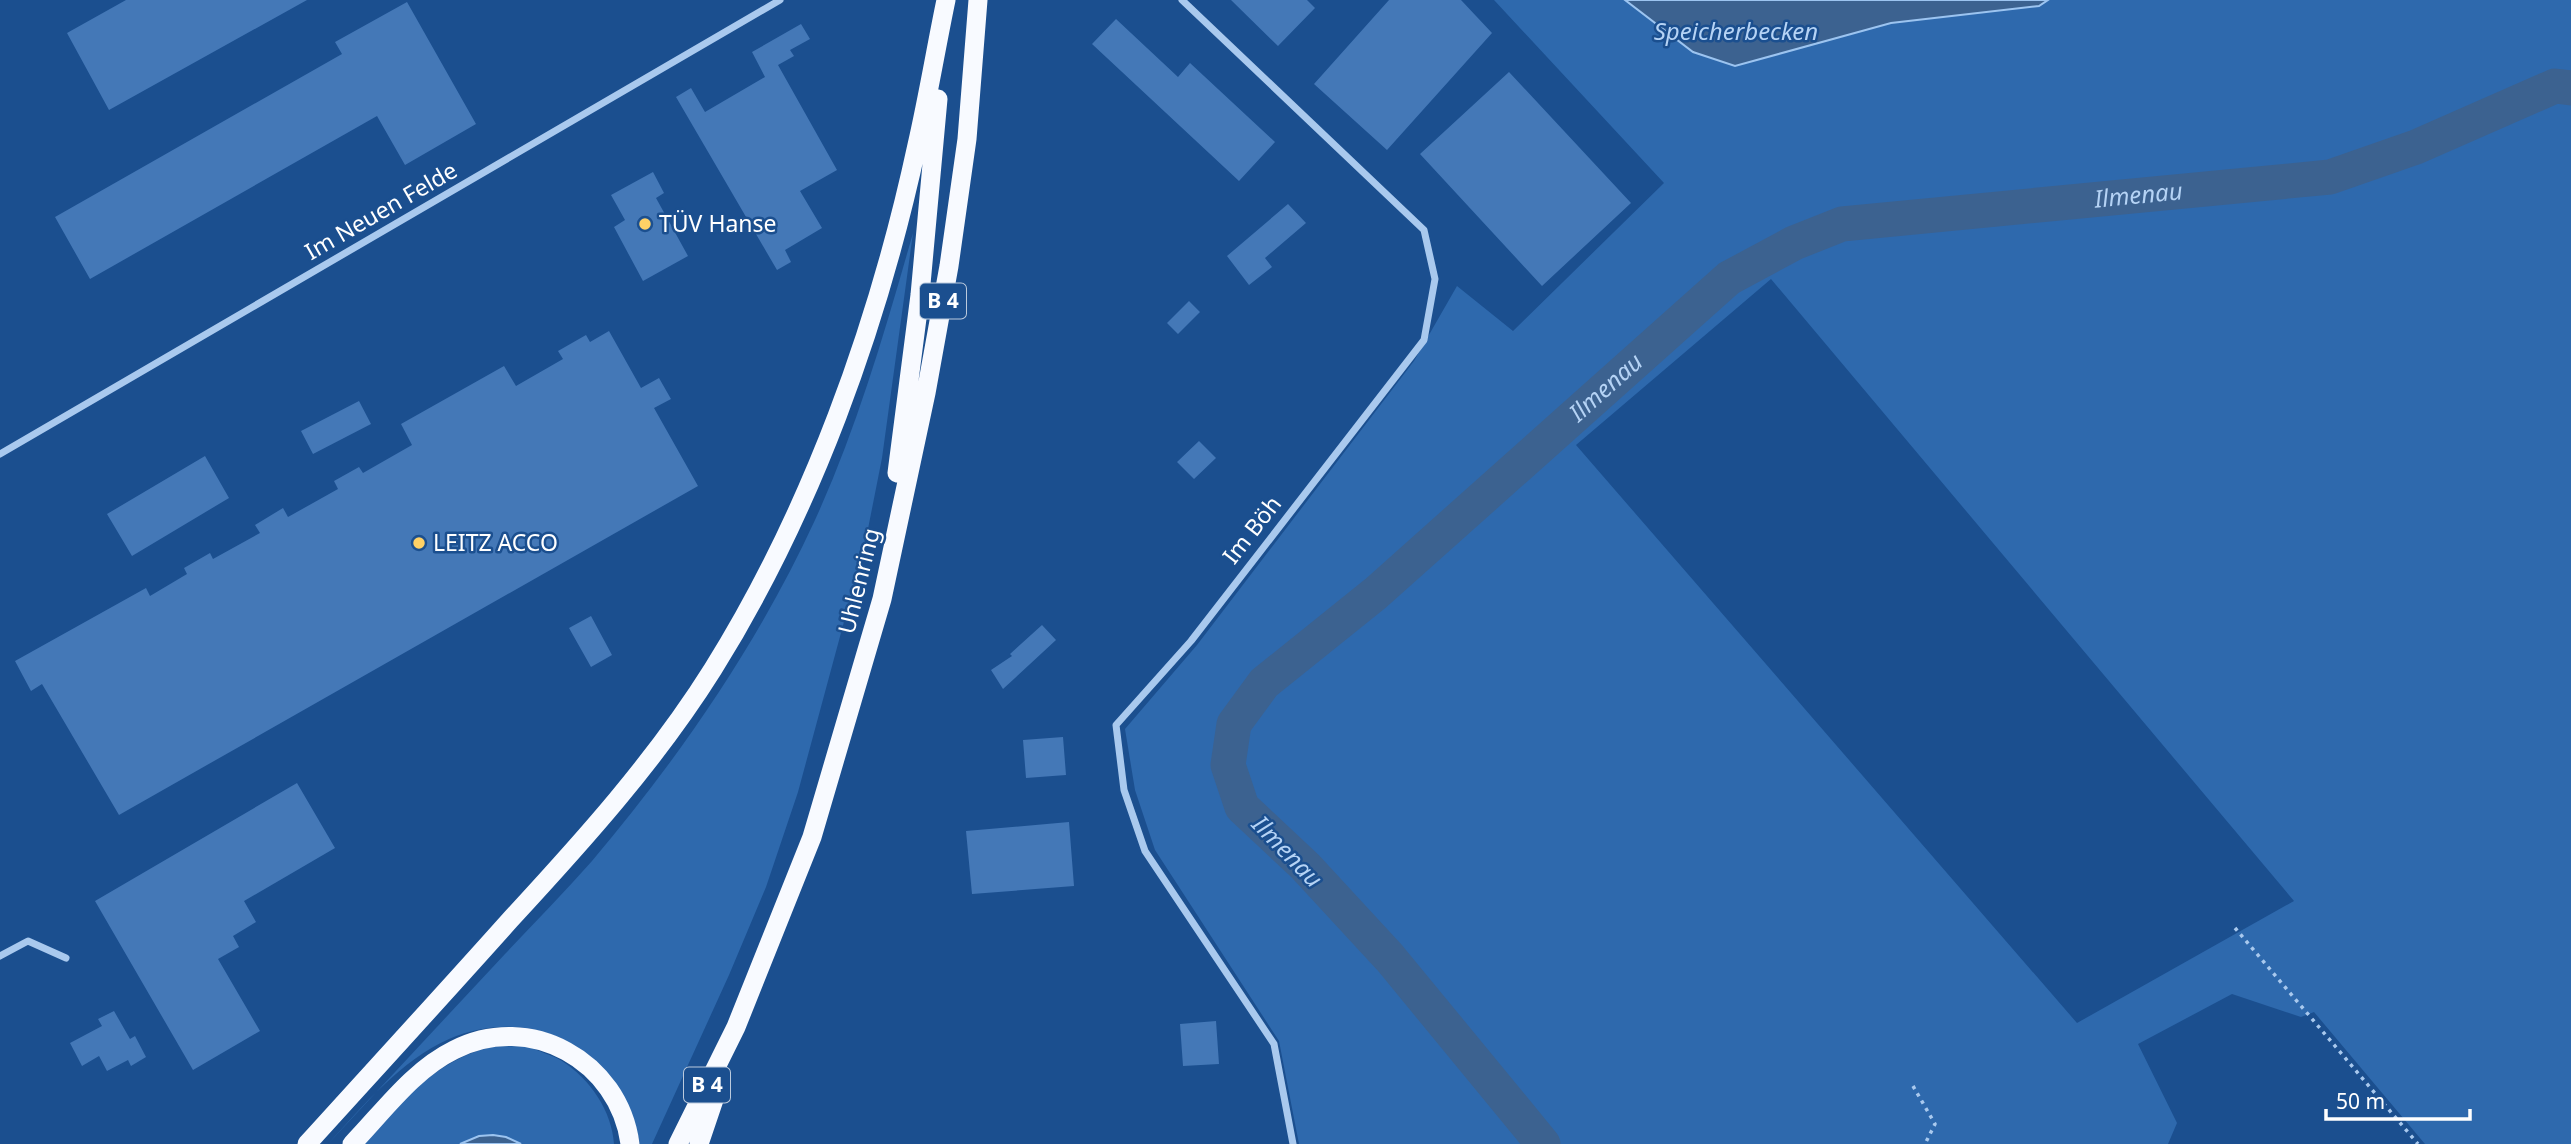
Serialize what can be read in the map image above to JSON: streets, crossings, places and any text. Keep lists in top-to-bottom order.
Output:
{
  "streets": {
    "highway": ["B 4", "Uhlenring"],
    "street": ["Im Neuen Felde", "Im Böh"]
  },
  "crossings": [
    ["B 4", "Uhlenring"]
  ],
  "water": ["Speicherbecken", "Ilmenau"],
  "places": ["TÜV Hanse", "LEITZ ACCO"],
  "scale_bar": "50 m"
}
